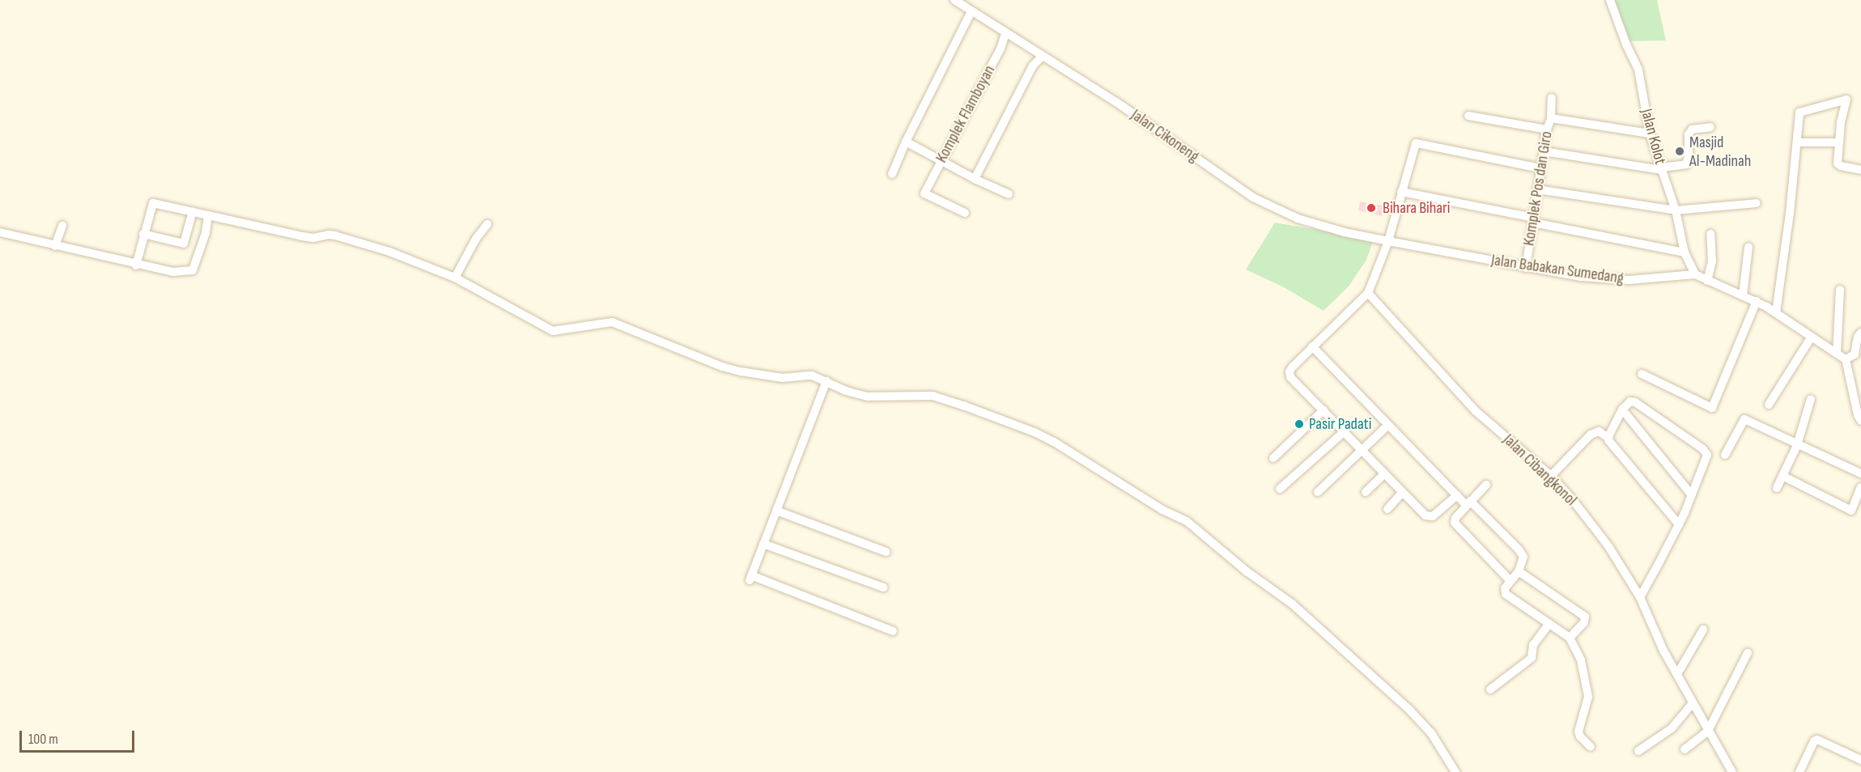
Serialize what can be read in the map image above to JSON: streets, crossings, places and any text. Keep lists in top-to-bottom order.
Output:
{
  "streets": {
    "street": [
      "Komplek Flamboyan",
      "Jalan Cikoneng",
      "Jalan Kolot",
      "Komplek Pos dan Giro",
      "Jalan Babakan Sumedang",
      "Jalan Cibangkonol"
    ]
  },
  "crossings": [
    ["Komplek Flamboyan", "Jalan Cikoneng"],
    ["Jalan Cikoneng", "Jalan Babakan Sumedang"],
    ["Jalan Kolot", "Jalan Babakan Sumedang"],
    ["Komplek Pos dan Giro", "Jalan Babakan Sumedang"]
  ],
  "places": ["Masjid Al-Madinah", "Bihara Bihari", "Pasir Padati"],
  "scale_bar": "100 m"
}
